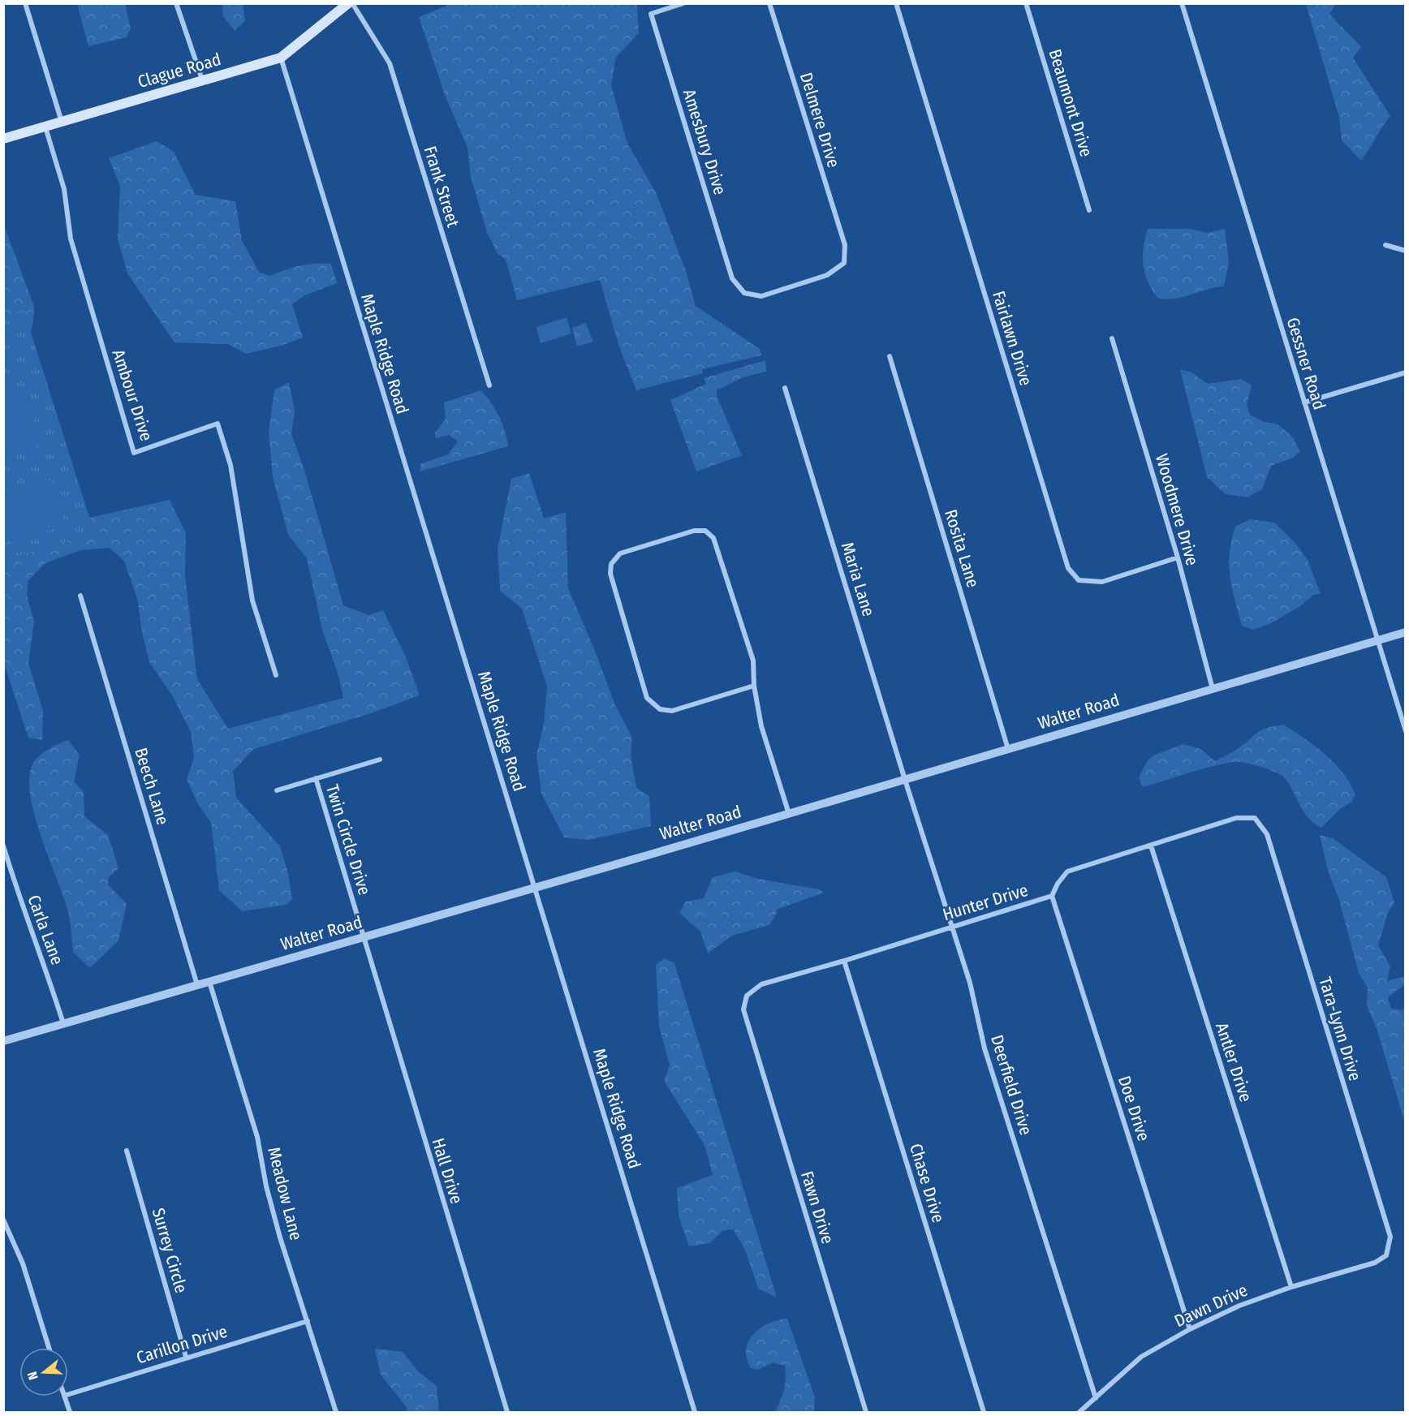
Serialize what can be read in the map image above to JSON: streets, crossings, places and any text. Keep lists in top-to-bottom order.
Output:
{
  "streets": {
    "main road": ["Clague Road"],
    "street": [
      "Beaumont Drive",
      "Delmere Drive",
      "Amesbury Drive",
      "Frank Street",
      "Fairlawn Drive",
      "Maple Ridge Road",
      "Gessner Road",
      "Ambour Drive",
      "Woodmere Drive",
      "Rosita Lane",
      "Maria Lane",
      "Walter Road",
      "Beech Lane",
      "Twin Circle Drive",
      "Hunter Drive",
      "Carla Lane",
      "Tara-Lynn Drive",
      "Antler Drive",
      "Deerfield Drive",
      "Doe Drive",
      "Hall Drive",
      "Chase Drive",
      "Meadow Lane",
      "Fawn Drive",
      "Surrey Circle",
      "Dawn Drive",
      "Carillon Drive"
    ]
  },
  "crossings": [
    ["Clague Road", "Frank Street"],
    ["Clague Road", "Maple Ridge Road"],
    ["Clague Road", "Ambour Drive"],
    ["Delmere Drive", "Amesbury Drive"],
    ["Fairlawn Drive", "Woodmere Drive"],
    ["Maple Ridge Road", "Walter Road"],
    ["Gessner Road", "Walter Road"],
    ["Woodmere Drive", "Walter Road"],
    ["Rosita Lane", "Walter Road"],
    ["Maria Lane", "Walter Road"],
    ["Maria Lane", "Deerfield Drive"],
    ["Walter Road", "Beech Lane"],
    ["Walter Road", "Twin Circle Drive"],
    ["Walter Road", "Carla Lane"],
    ["Walter Road", "Deerfield Drive"],
    ["Walter Road", "Hall Drive"],
    ["Walter Road", "Meadow Lane"],
    ["Twin Circle Drive", "Hall Drive"],
    ["Hunter Drive", "Tara-Lynn Drive"],
    ["Hunter Drive", "Antler Drive"],
    ["Hunter Drive", "Deerfield Drive"],
    ["Hunter Drive", "Doe Drive"],
    ["Hunter Drive", "Chase Drive"],
    ["Hunter Drive", "Fawn Drive"],
    ["Tara-Lynn Drive", "Dawn Drive"],
    ["Antler Drive", "Dawn Drive"],
    ["Deerfield Drive", "Dawn Drive"],
    ["Doe Drive", "Dawn Drive"],
    ["Meadow Lane", "Carillon Drive"],
    ["Surrey Circle", "Carillon Drive"]
  ],
  "north": "left"
}
